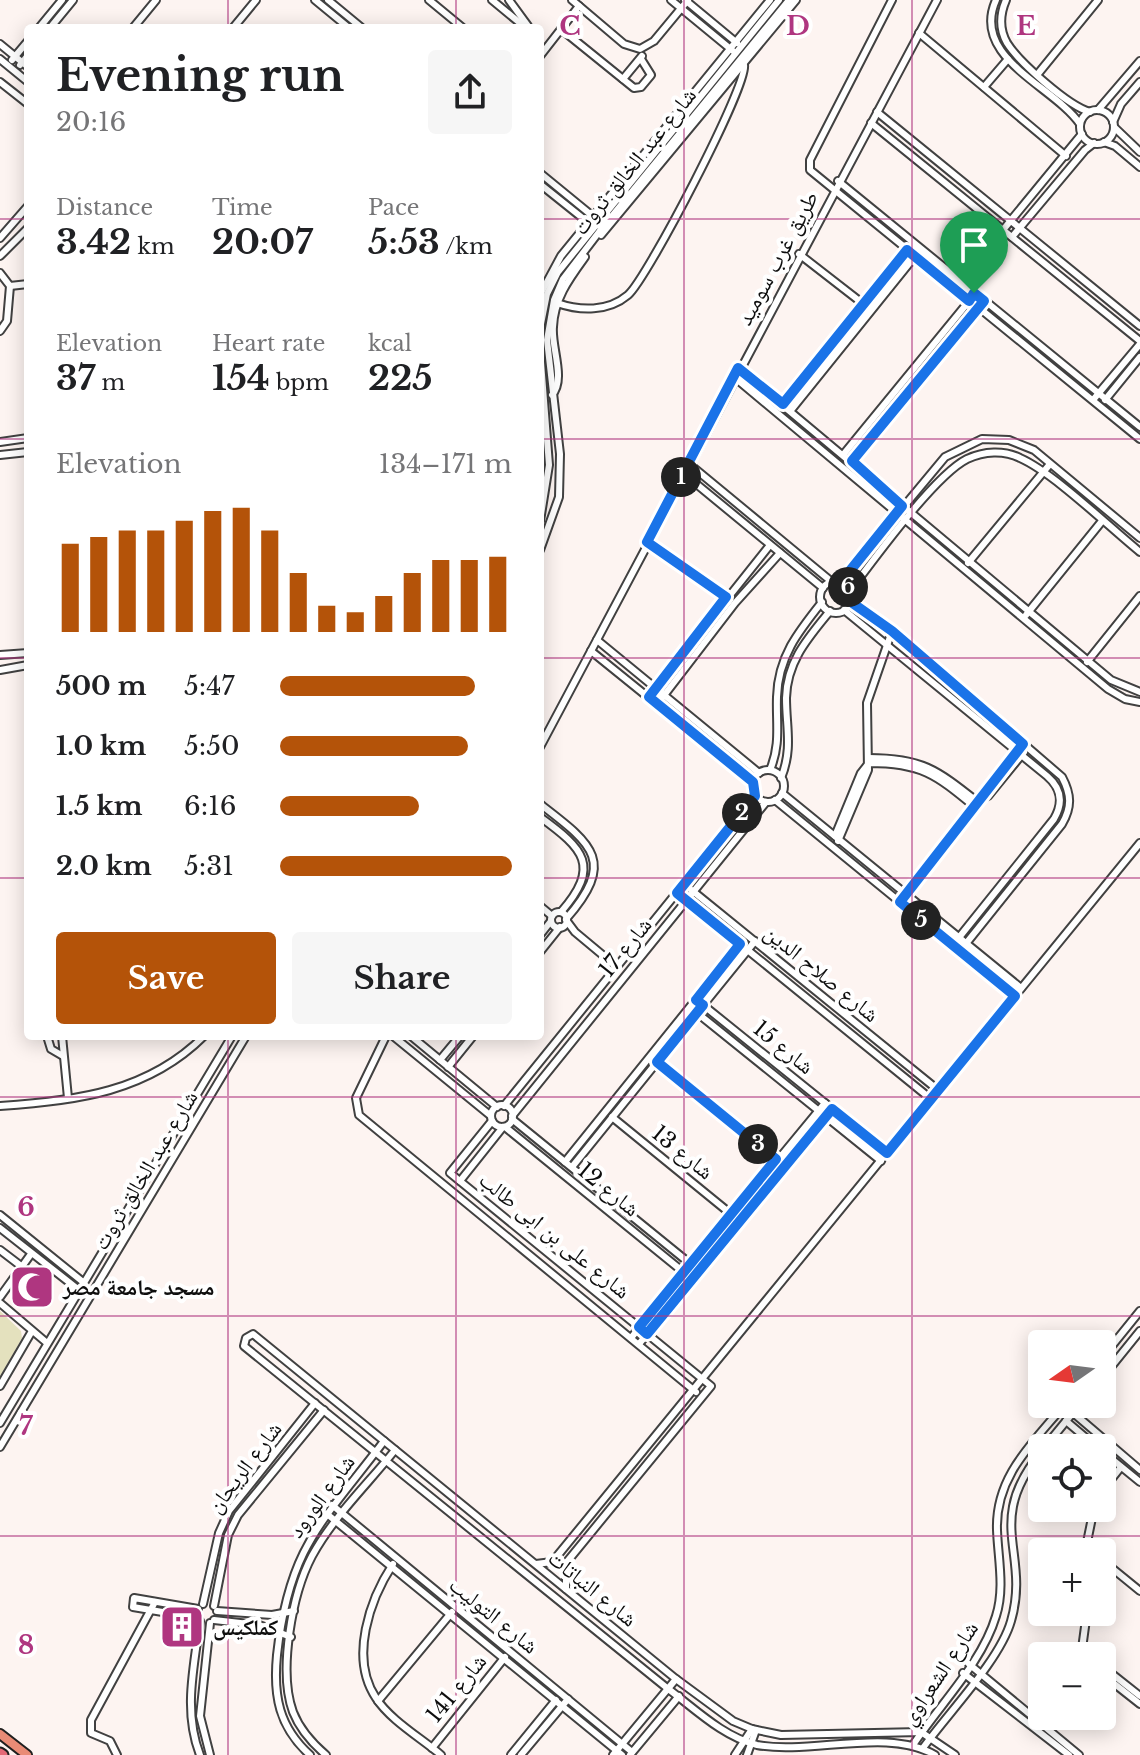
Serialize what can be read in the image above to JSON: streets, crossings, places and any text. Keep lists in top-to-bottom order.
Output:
{
  "streets": {
    "street": [
      "شارع عبد الخالق ثروت",
      "طريق غرب سوميد",
      "شارع 17",
      "شارع صلاح الدين",
      "شارع 15",
      "شارع 13",
      "شارع 12",
      "شارع على بن ابى طالب",
      "شارع الريحان",
      "شارع الورود",
      "شارع النباتات",
      "شارع التوليب",
      "شارع الشعراوي",
      "شارع 141"
    ]
  },
  "crossings": [
    ["شارع 17", "شارع صلاح الدين"],
    ["شارع 17", "شارع 12"],
    ["شارع 17", "شارع على بن ابى طالب"],
    ["شارع 12", "شارع على بن ابى طالب"],
    ["شارع الريحان", "شارع النباتات"],
    ["شارع الورود", "شارع النباتات"],
    ["شارع الورود", "شارع التوليب"],
    ["شارع النباتات", "شارع الشعراوي"],
    ["شارع التوليب", "شارع 141"]
  ],
  "places": {
    "mosque": ["مسجد جامعة مصر"],
    "building": ["كملكيس"]
  },
  "north": "left",
  "page": {
    "heading": ["Evening run", "20:16"],
    "stats": [
      ["Distance", "3.42 km"],
      ["Time", "20:07"],
      ["Pace", "5:53 /km"],
      ["Elevation", "37 m"],
      ["Heart rate", "154 bpm"],
      ["kcal", "225"]
    ],
    "chart": ["Elevation", "134–171 m"],
    "pins": [
      "1",
      "6",
      "2",
      "5",
      "3"
    ],
    "list": [
      {
        "name": "500 m",
        "note": "5:47"
      },
      {
        "name": "1.0 km",
        "note": "5:50"
      },
      {
        "name": "1.5 km",
        "note": "6:16"
      },
      {
        "name": "2.0 km",
        "note": "5:31"
      }
    ],
    "buttons": ["Save", "Share"],
    "map_buttons": ["+", "−"]
  },
  "grid": {
    "columns": ["C", "D", "E"],
    "rows": ["6", "7", "8"]
  }
}
